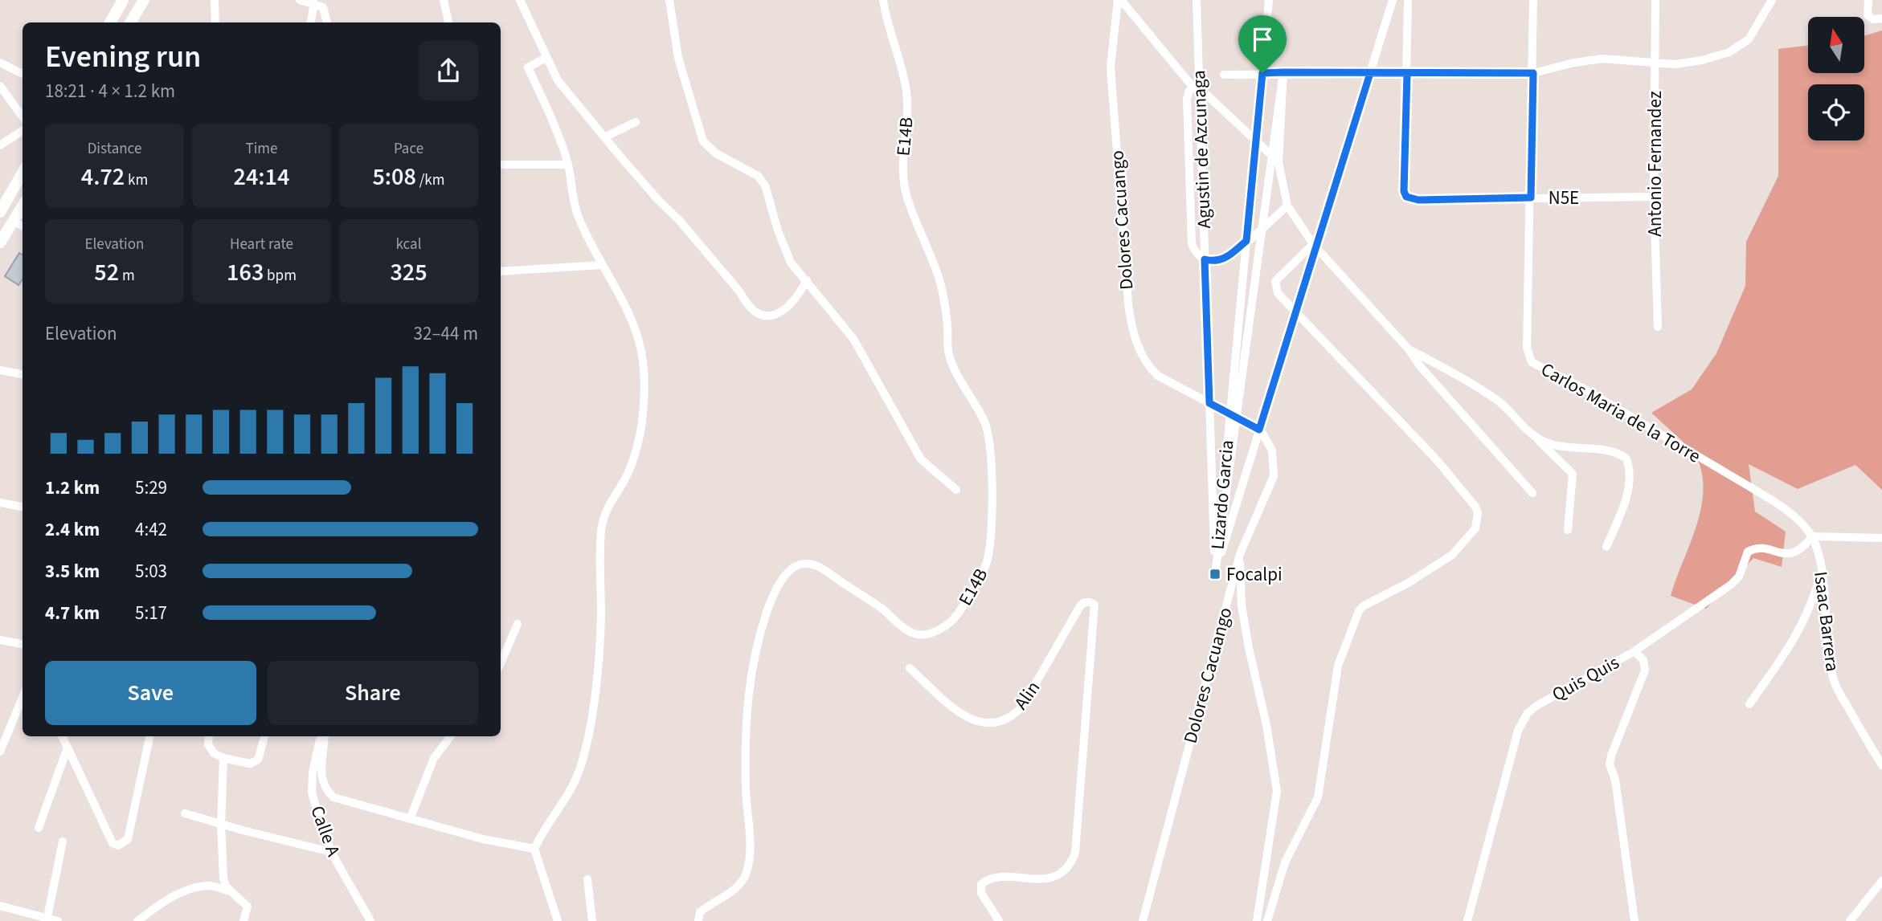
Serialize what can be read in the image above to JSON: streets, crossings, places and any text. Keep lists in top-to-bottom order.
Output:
{
  "streets": {
    "street": [
      "E14B",
      "Agustin de Azcunaga",
      "Antonio Fernandez",
      "N5E",
      "Dolores Cacuango",
      "Carlos Maria de la Torre",
      "Lizardo Garcia",
      "Isaac Barrera",
      "Quis Quis",
      "Alin",
      "Calle A"
    ]
  },
  "crossings": [
    ["Agustin de Azcunaga", "Dolores Cacuango"],
    ["Agustin de Azcunaga", "Lizardo Garcia"],
    ["Antonio Fernandez", "N5E"],
    ["N5E", "Carlos Maria de la Torre"],
    ["Dolores Cacuango", "Lizardo Garcia"],
    ["Carlos Maria de la Torre", "Isaac Barrera"],
    ["Carlos Maria de la Torre", "Quis Quis"],
    ["Isaac Barrera", "Quis Quis"]
  ],
  "places": {
    "transit": ["Focalpi"]
  },
  "north": "top",
  "page": {
    "heading": ["Evening run", "18:21 · 4 × 1.2 km"],
    "stats": [
      ["Distance", "4.72 km"],
      ["Time", "24:14"],
      ["Pace", "5:08 /km"],
      ["Elevation", "52 m"],
      ["Heart rate", "163 bpm"],
      ["kcal", "325"]
    ],
    "chart": ["Elevation", "32–44 m"],
    "list": [
      {
        "name": "1.2 km",
        "note": "5:29"
      },
      {
        "name": "2.4 km",
        "note": "4:42"
      },
      {
        "name": "3.5 km",
        "note": "5:03"
      },
      {
        "name": "4.7 km",
        "note": "5:17"
      }
    ],
    "buttons": ["Save", "Share"]
  }
}
